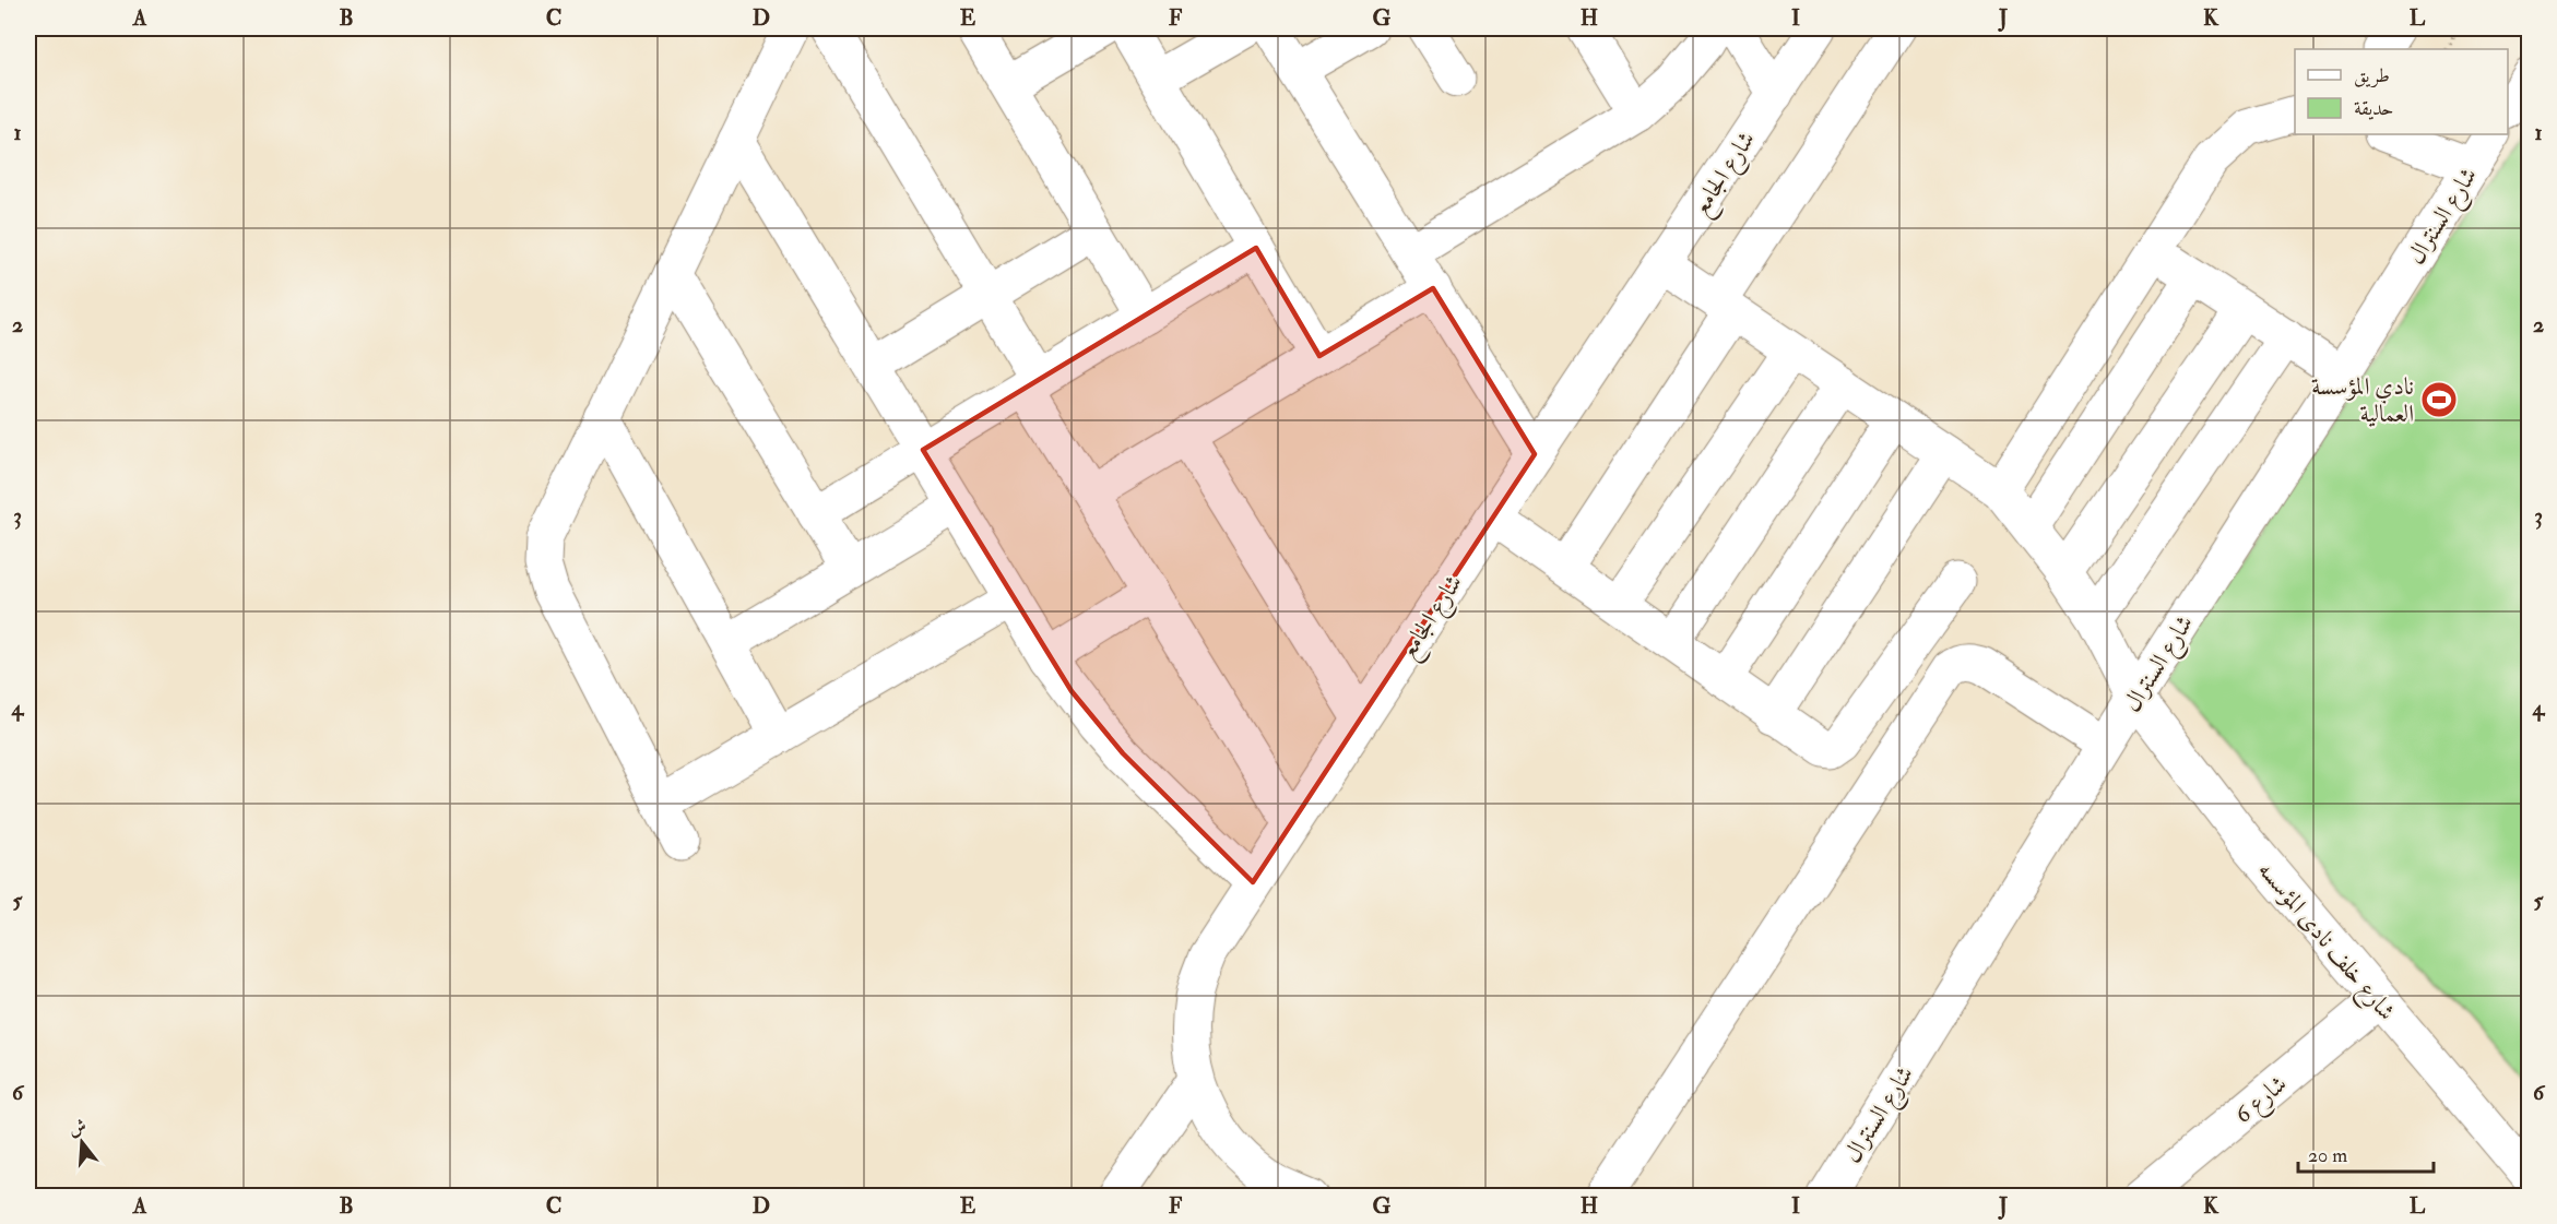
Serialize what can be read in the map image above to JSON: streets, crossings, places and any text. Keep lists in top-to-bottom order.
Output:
{
  "streets": {
    "street": [
      "شارع الجامع",
      "شارع السنترال",
      "شارع خلف نادى المؤسسه",
      "شارع 6"
    ]
  },
  "crossings": [
    ["شارع الجامع", "شارع خلف نادى المؤسسه"],
    ["شارع السنترال", "شارع خلف نادى المؤسسه"],
    ["شارع خلف نادى المؤسسه", "شارع 6"]
  ],
  "places": {
    "sports": ["نادي المؤسسة العمالية"]
  },
  "legend": ["طريق", "حديقة"],
  "scale_bar": "20 m",
  "north": "top",
  "grid": {
    "columns": [
      "A",
      "B",
      "C",
      "D",
      "E",
      "F",
      "G",
      "H",
      "I",
      "J",
      "K",
      "L"
    ],
    "rows": [
      "1",
      "2",
      "3",
      "4",
      "5",
      "6"
    ]
  }
}
